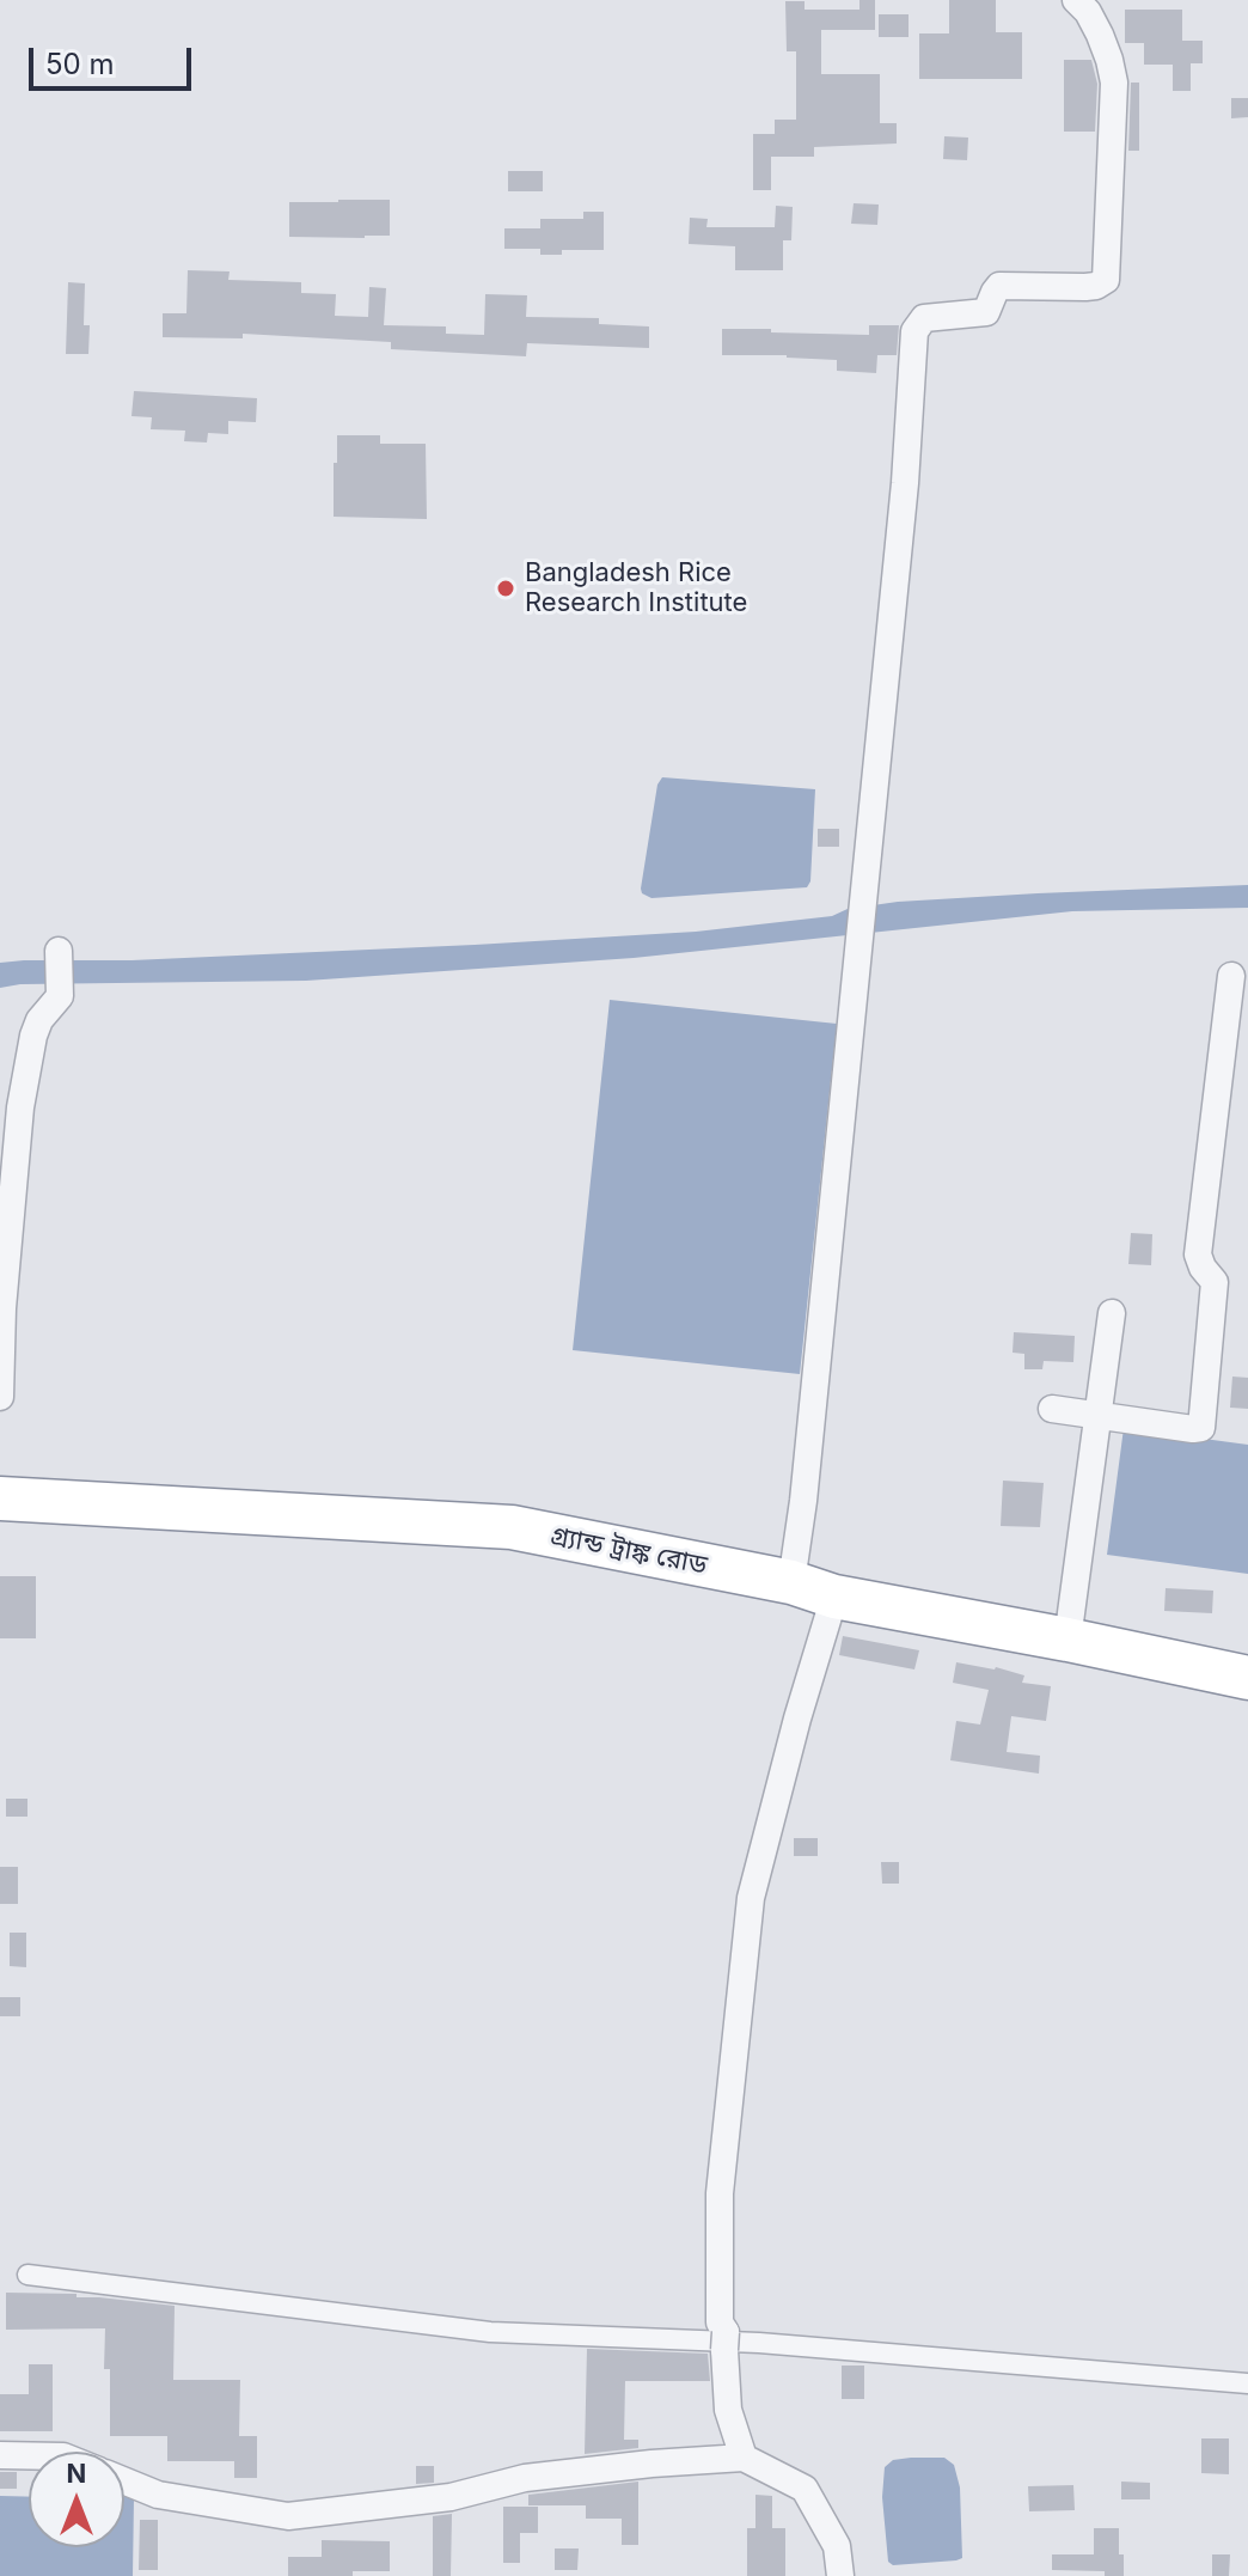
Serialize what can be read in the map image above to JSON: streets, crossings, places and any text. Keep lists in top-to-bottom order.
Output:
{
  "streets": {
    "highway": ["গ্র্যান্ড ট্রাঙ্ক রোড"]
  },
  "places": ["Bangladesh Rice Research Institute"],
  "scale_bar": "50 m",
  "north": "top"
}
